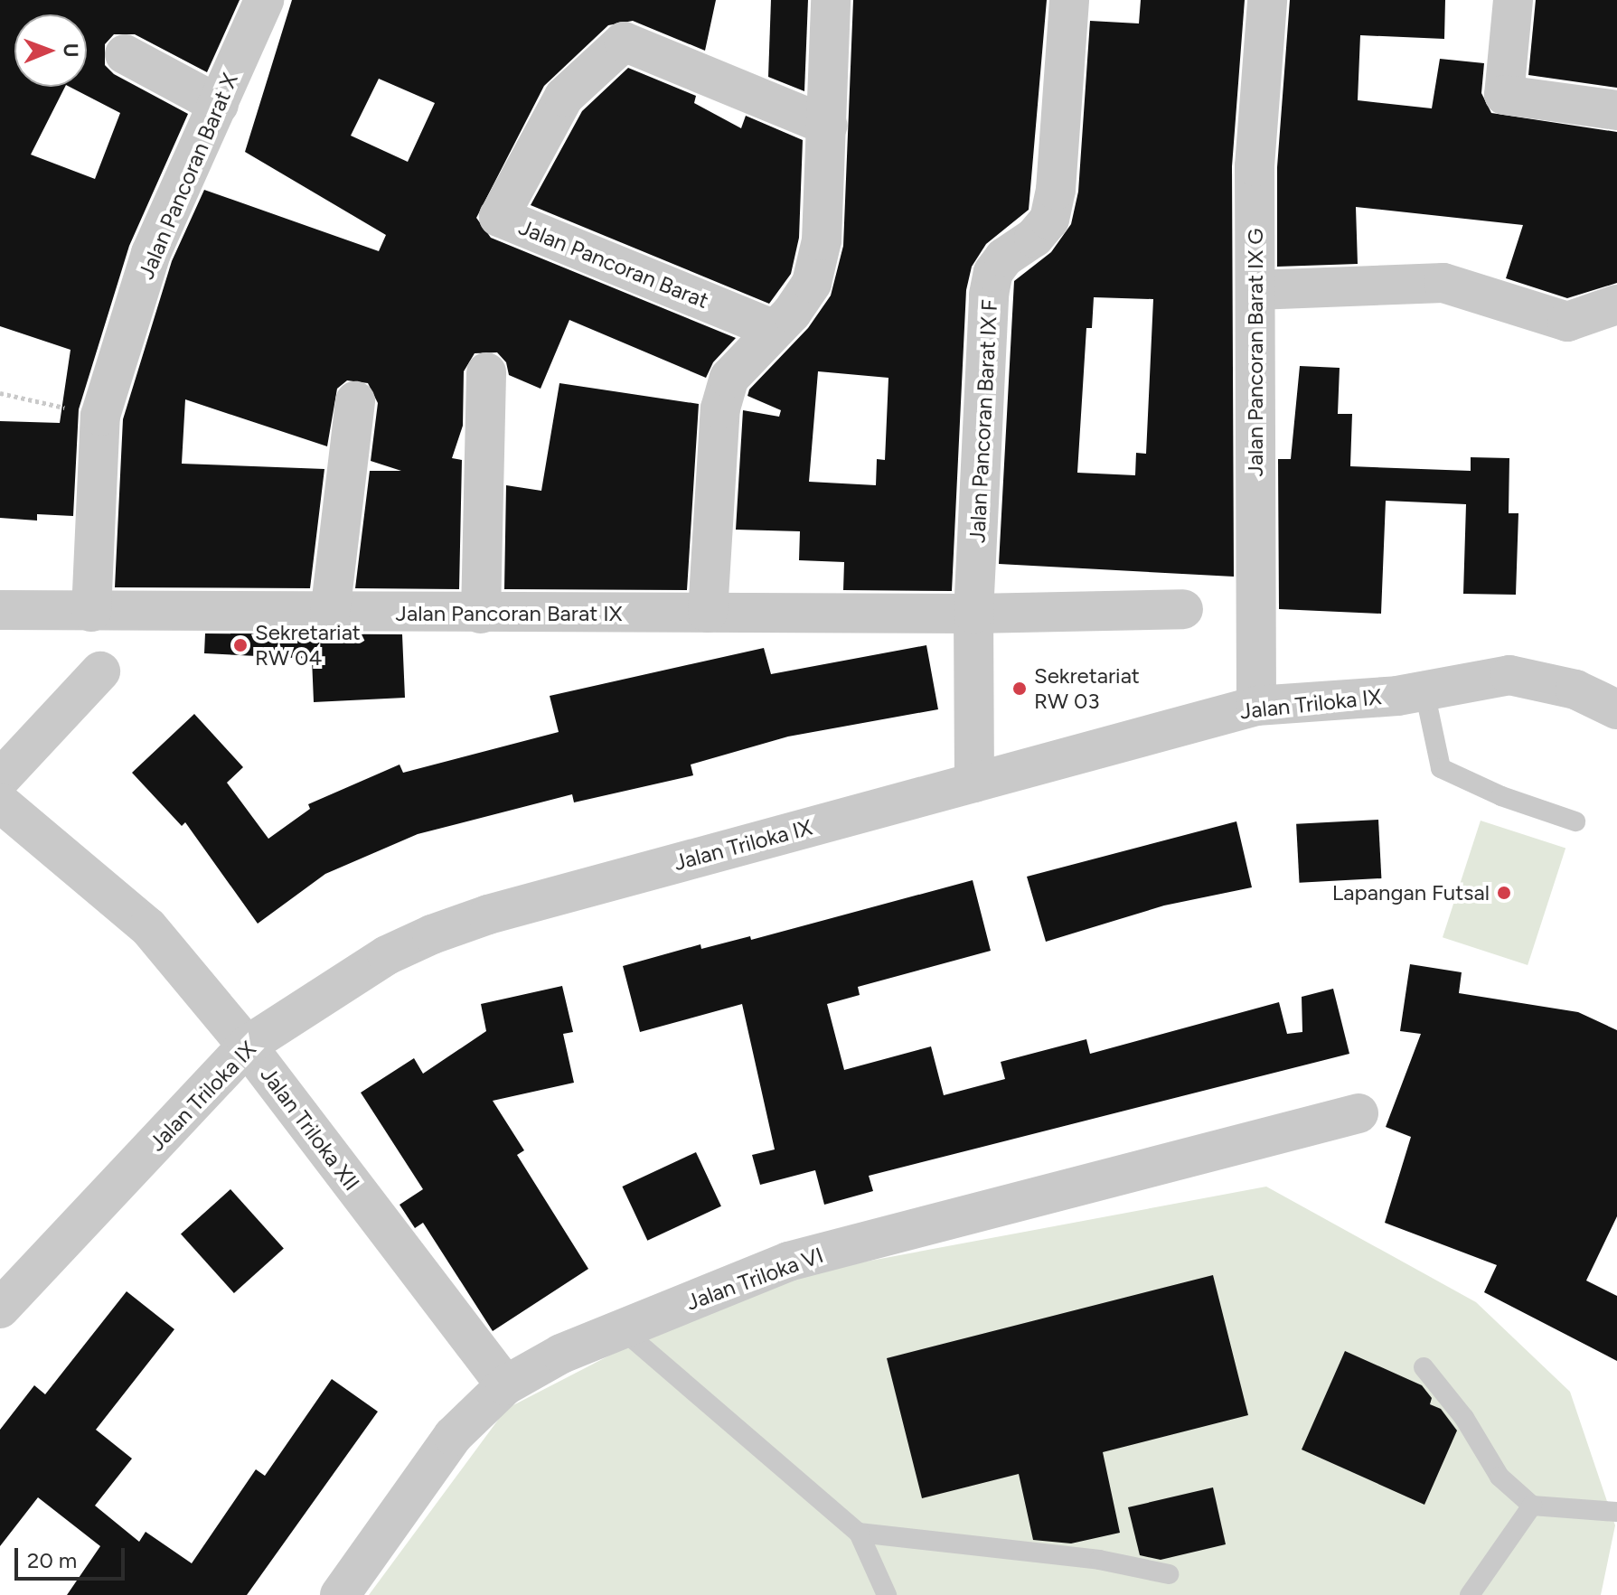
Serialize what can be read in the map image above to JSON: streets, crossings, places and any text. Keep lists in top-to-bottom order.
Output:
{
  "streets": {
    "street": [
      "Jalan Pancoran Barat X",
      "Jalan Pancoran Barat",
      "Jalan Pancoran Barat IX G",
      "Jalan Pancoran Barat IX F",
      "Jalan Pancoran Barat IX",
      "Jalan Triloka IX",
      "Jalan Triloka XII",
      "Jalan Triloka VI"
    ]
  },
  "crossings": [
    ["Jalan Pancoran Barat X", "Jalan Pancoran Barat IX"],
    ["Jalan Pancoran Barat IX G", "Jalan Triloka IX"],
    ["Jalan Pancoran Barat IX F", "Jalan Pancoran Barat IX"],
    ["Jalan Pancoran Barat IX F", "Jalan Triloka IX"],
    ["Jalan Triloka IX", "Jalan Triloka XII"],
    ["Jalan Triloka XII", "Jalan Triloka VI"]
  ],
  "places": ["Sekretariat RW 04", "Sekretariat RW 03", "Lapangan Futsal"],
  "scale_bar": "20 m",
  "north": "right"
}
